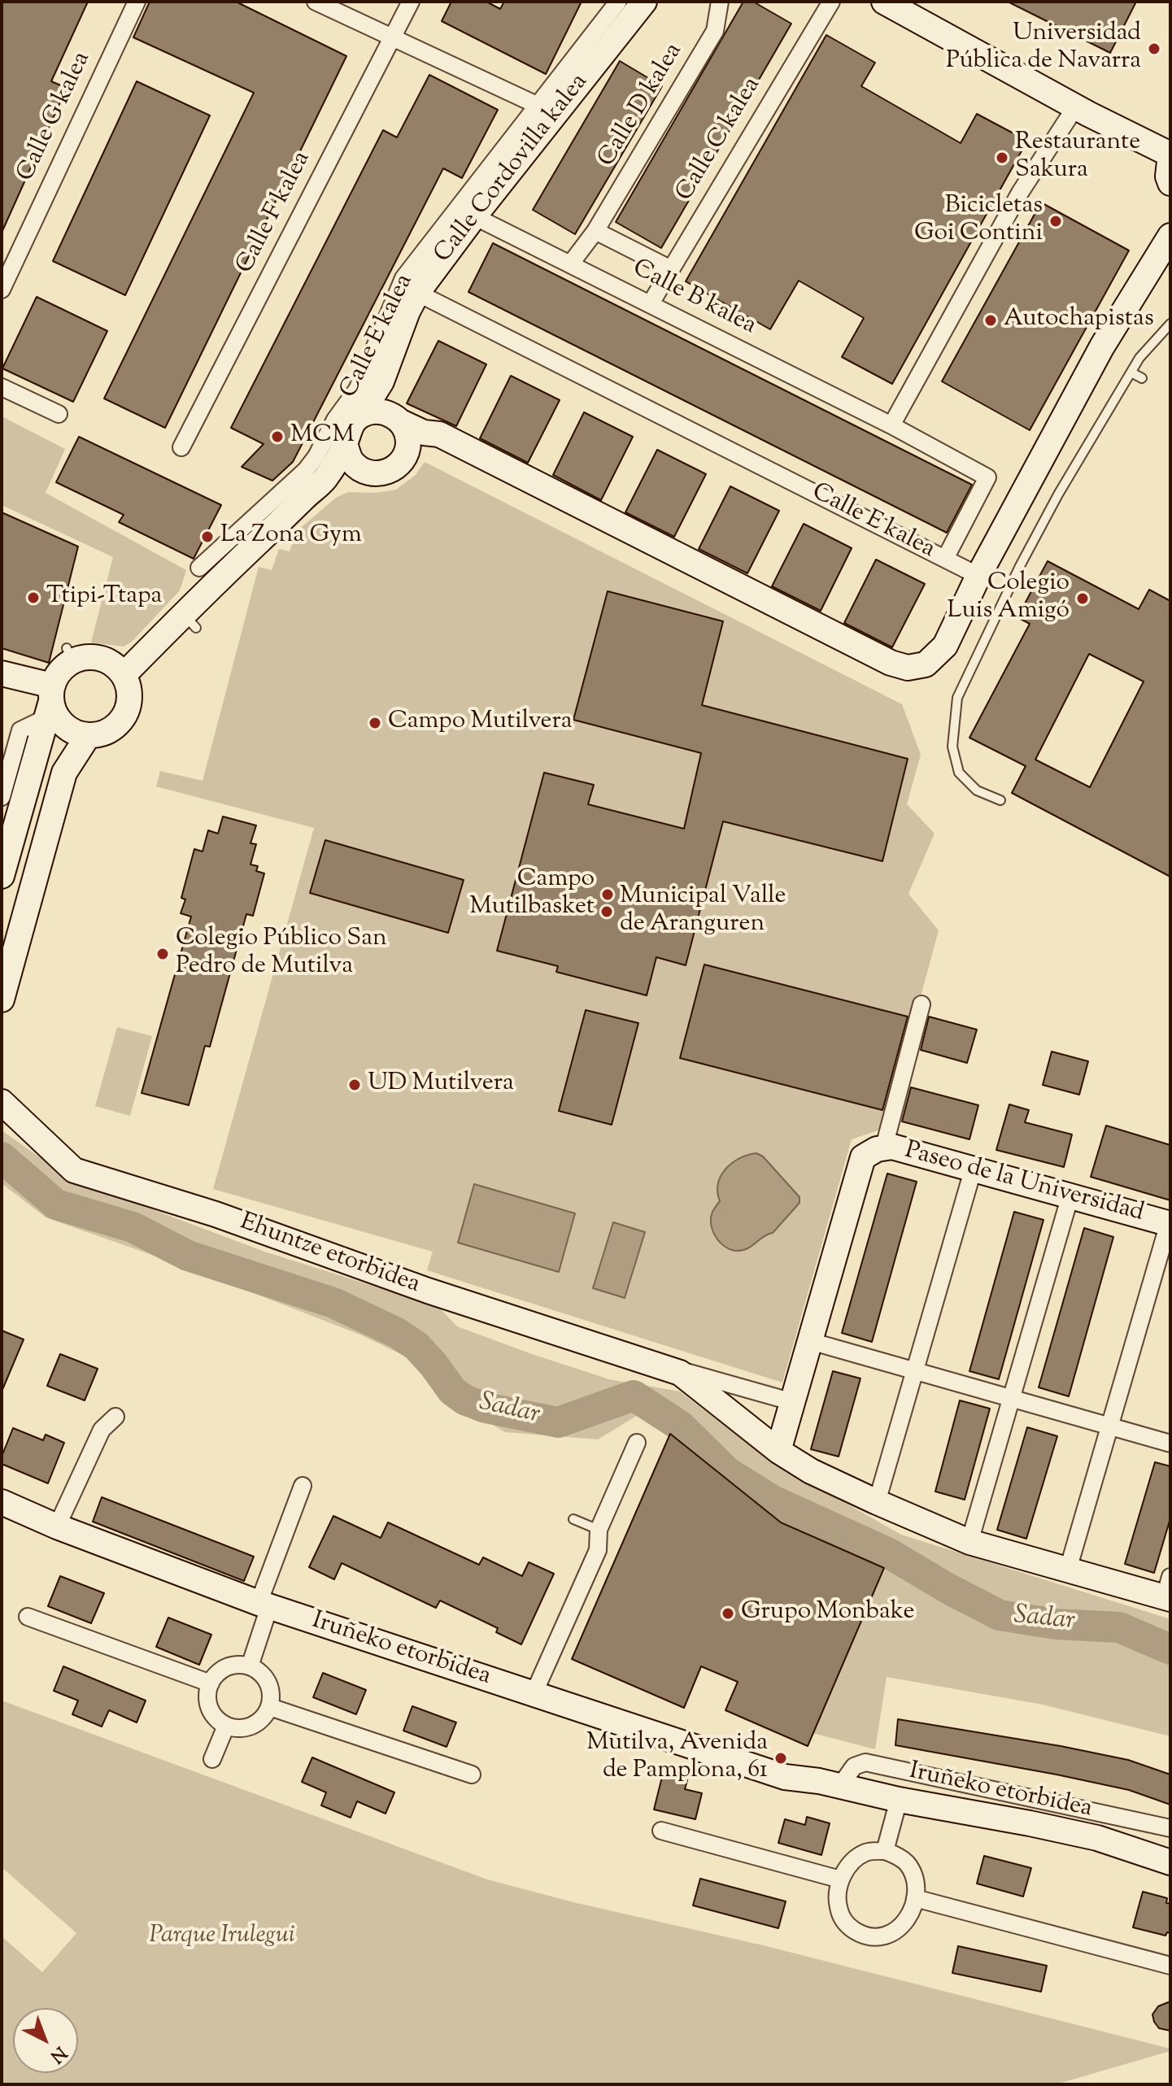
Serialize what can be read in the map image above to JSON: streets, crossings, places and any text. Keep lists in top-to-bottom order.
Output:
{
  "streets": {
    "street": [
      "Calle D kalea",
      "Calle G kalea",
      "Calle C kalea",
      "Calle Cordovilla kalea",
      "Calle F kalea",
      "Calle B kalea",
      "Calle E kalea",
      "Paseo de la Universidad",
      "Ehuntze etorbidea",
      "Iruñeko etorbidea"
    ]
  },
  "crossings": [
    ["Calle D kalea", "Calle B kalea"],
    ["Calle C kalea", "Calle B kalea"],
    ["Calle Cordovilla kalea", "Calle B kalea"],
    ["Calle Cordovilla kalea", "Calle E kalea"],
    ["Calle B kalea", "Calle E kalea"]
  ],
  "water": ["Sadar"],
  "parks": ["Parque Irulegui"],
  "places": [
    "Universidad Pública de Navarra",
    "Restaurante Sakura",
    "Bicicletas Goi Contini",
    "Autochapistas",
    "MCM",
    "La Zona Gym",
    "Ttipi-Ttapa",
    "Colegio Luis Amigó",
    "Campo Mutilvera",
    "Campo Mutilbasket",
    "Municipal Valle de Aranguren",
    "Colegio Público San Pedro de Mutilva",
    "UD Mutilvera",
    "Grupo Monbake",
    "Mutilva, Avenida de Pamplona, 61"
  ],
  "north": "bottom right"
}
